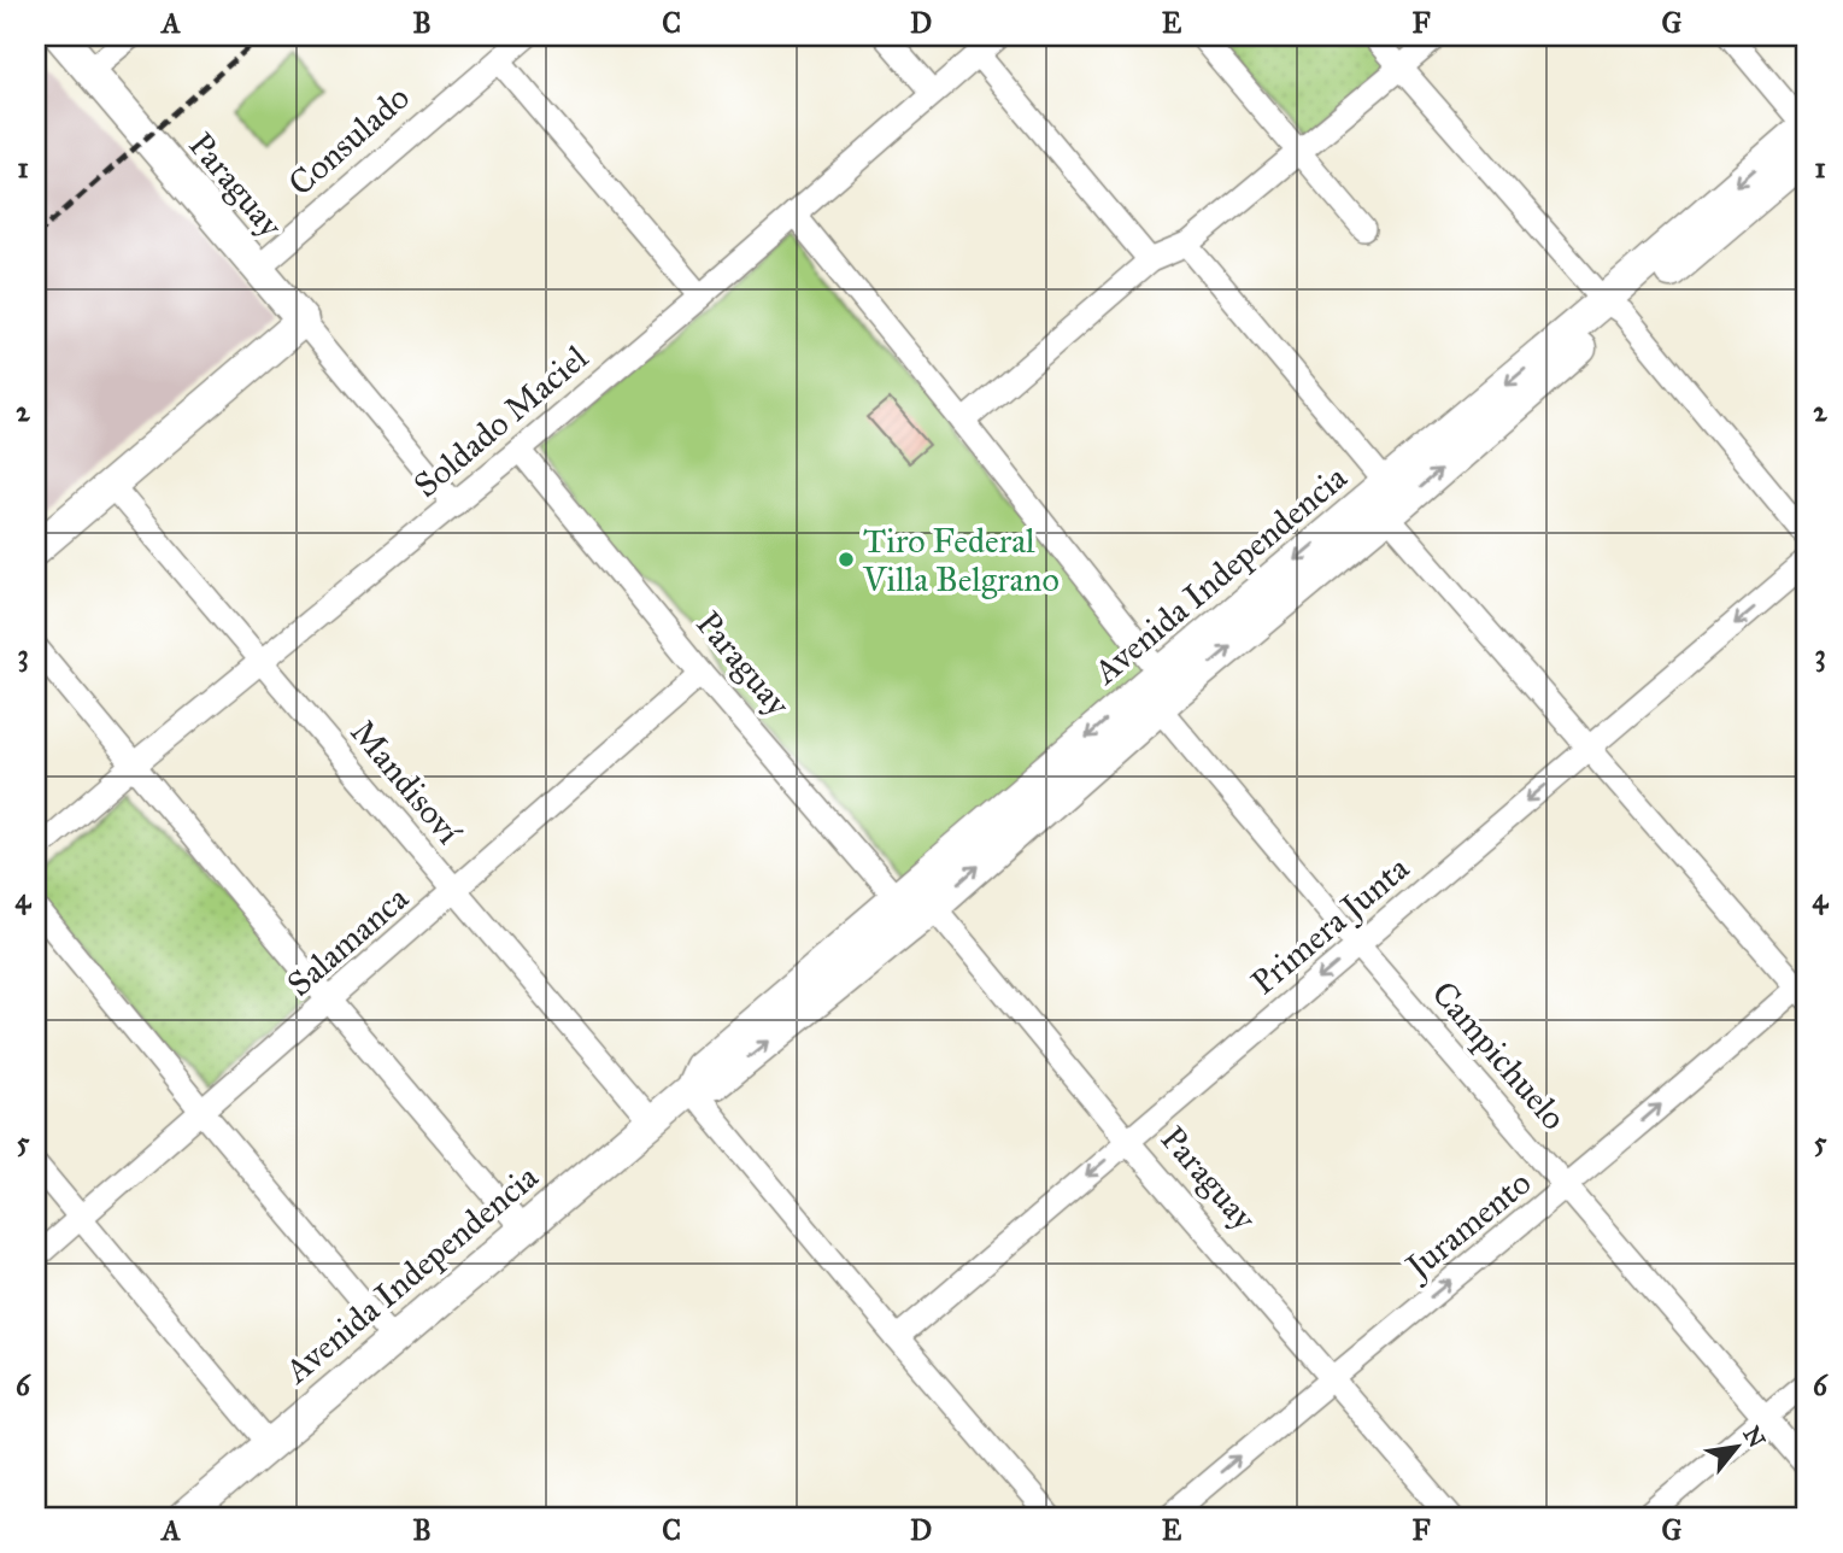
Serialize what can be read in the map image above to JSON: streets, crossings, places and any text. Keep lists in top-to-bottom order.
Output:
{
  "streets": {
    "street": [
      "Consulado",
      "Paraguay",
      "Soldado Maciel",
      "Avenida Independencia",
      "Mandisoví",
      "Primera Junta",
      "Salamanca",
      "Campichuelo",
      "Juramento"
    ]
  },
  "crossings": [
    ["Consulado", "Paraguay"],
    ["Paraguay", "Soldado Maciel"],
    ["Paraguay", "Avenida Independencia"],
    ["Paraguay", "Primera Junta"],
    ["Paraguay", "Salamanca"],
    ["Paraguay", "Juramento"],
    ["Soldado Maciel", "Mandisoví"],
    ["Soldado Maciel", "Campichuelo"],
    ["Avenida Independencia", "Mandisoví"],
    ["Avenida Independencia", "Campichuelo"],
    ["Mandisoví", "Salamanca"],
    ["Primera Junta", "Campichuelo"],
    ["Campichuelo", "Juramento"]
  ],
  "one_way": ["Primera Junta", "Juramento"],
  "places": ["Tiro Federal Villa Belgrano"],
  "north": "top right",
  "grid": {
    "columns": [
      "A",
      "B",
      "C",
      "D",
      "E",
      "F",
      "G"
    ],
    "rows": [
      "1",
      "2",
      "3",
      "4",
      "5",
      "6"
    ]
  }
}
